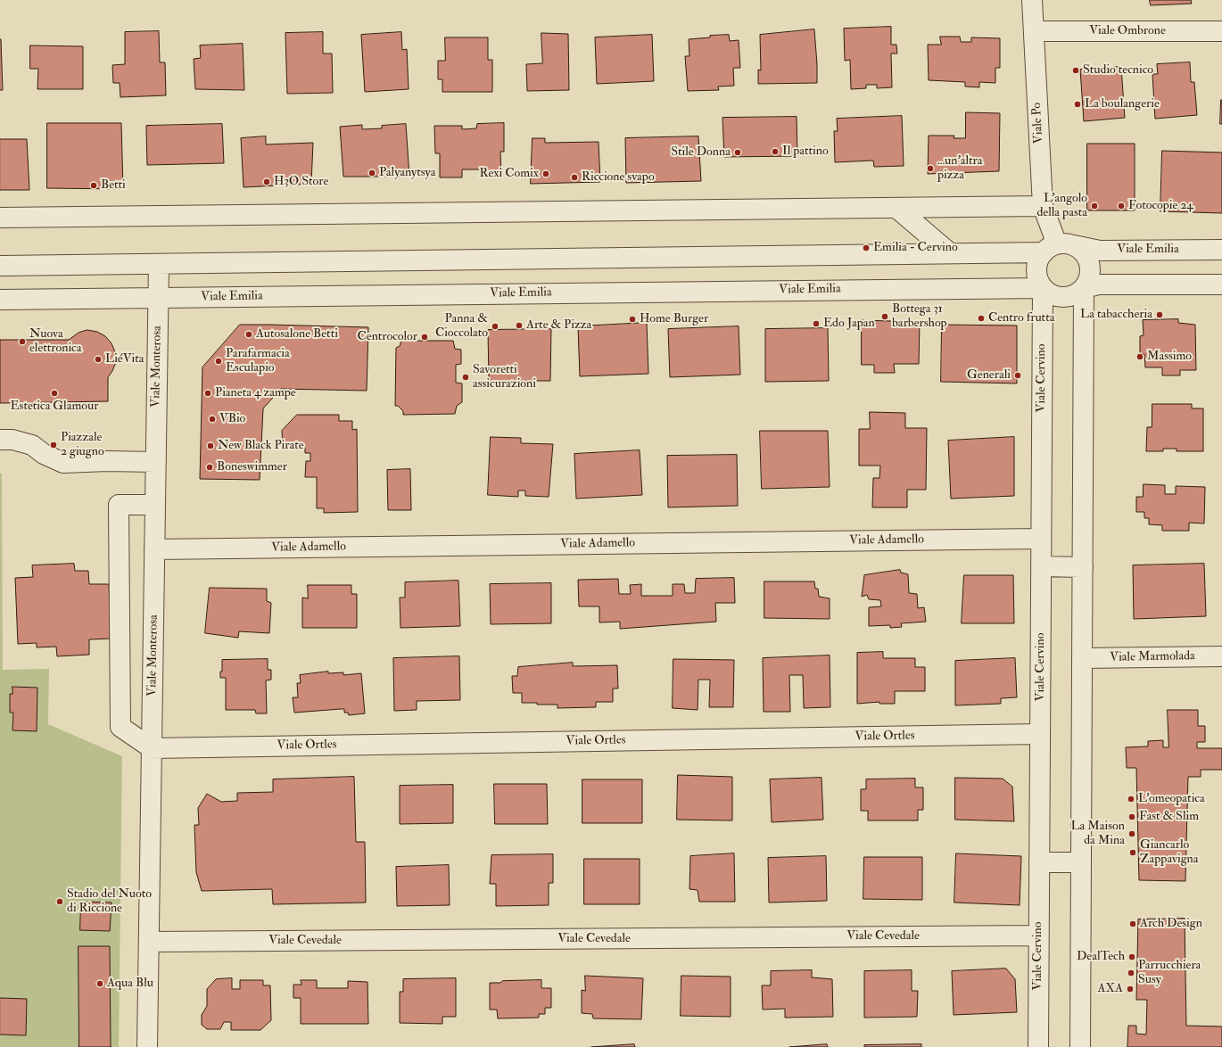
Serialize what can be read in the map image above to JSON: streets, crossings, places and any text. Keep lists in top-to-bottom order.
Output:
{
  "streets": {
    "street": [
      "Viale Ombrone",
      "Viale Po",
      "Viale Emilia",
      "Viale Monterosa",
      "Viale Cervino",
      "Viale Adamello",
      "Viale Marmolada",
      "Viale Ortles",
      "Viale Cevedale"
    ]
  },
  "crossings": [
    ["Viale Ombrone", "Viale Po"],
    ["Viale Po", "Viale Emilia"],
    ["Viale Po", "Viale Cervino"],
    ["Viale Emilia", "Viale Monterosa"],
    ["Viale Emilia", "Viale Cervino"],
    ["Viale Monterosa", "Viale Adamello"],
    ["Viale Monterosa", "Viale Ortles"],
    ["Viale Monterosa", "Viale Cevedale"],
    ["Viale Cervino", "Viale Adamello"],
    ["Viale Cervino", "Viale Ortles"],
    ["Viale Cervino", "Viale Cevedale"]
  ],
  "places": [
    "Studio tecnico",
    "La boulangerie",
    "Il pattino",
    "Stile Donna",
    "...un'altra pizza",
    "Palyanytsya",
    "Rexi Comix",
    "Riccione svapo",
    "H3O Store",
    "Betti",
    "L'angolo della pasta",
    "Fotocopie 24",
    "Emilia - Cervino",
    "La tabaccheria",
    "Bottega 31 barbershop",
    "Centro frutta",
    "Home Burger",
    "Edo Japan",
    "Arte & Pizza",
    "Panna & Cioccolato",
    "Autosalone Betti",
    "Centrocolor",
    "Nuova elettronica",
    "Massimo",
    "LiéVita",
    "Parafarmacia Esculapio",
    "Generali",
    "Savoretti assicurazioni",
    "Estetica Glamour",
    "Pianeta 4 zampe",
    "VBio",
    "Piazzale 2 giugno",
    "New Black Pirate",
    "Boneswimmer",
    "L'omeopatica",
    "Fast & Slim",
    "La Maison da Mina",
    "Giancarlo Zappavigna",
    "Stadio del Nuoto di Riccione",
    "Arch Design",
    "DealTech",
    "Parrucchiera Susy",
    "Aqua Blu",
    "AXA"
  ]
}
